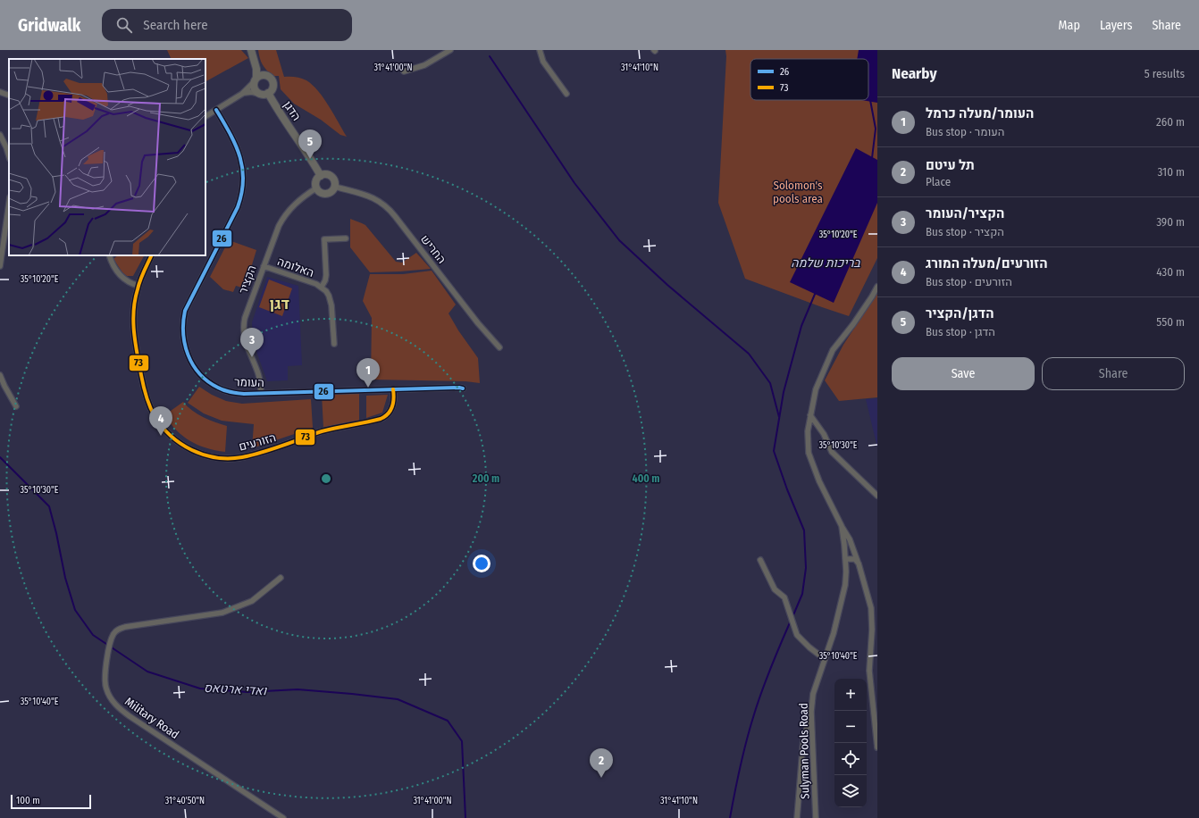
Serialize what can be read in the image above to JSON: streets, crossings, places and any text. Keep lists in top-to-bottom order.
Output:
{
  "streets": {
    "street": [
      "הדגן",
      "החריש",
      "האלומה",
      "הקציר",
      "העומר",
      "הזורעים",
      "Military Road",
      "Sulyman Pools Road"
    ]
  },
  "crossings": [
    ["הדגן", "החריש"],
    ["הדגן", "הקציר"],
    ["החריש", "הקציר"],
    ["האלומה", "הקציר"],
    ["הקציר", "העומר"],
    ["העומר", "הזורעים"]
  ],
  "districts": ["דגן"],
  "water": ["בריכות שלמה", "ואדי ארטאס"],
  "parks": ["Solomon's pools area"],
  "lines": ["transit line 26", "transit line 73"],
  "legend": ["26", "73"],
  "scale_bar": "100 m",
  "page": {
    "header": "Gridwalk",
    "search": "Search here",
    "nav": ["Map", "Layers", "Share"],
    "heading": ["Nearby", "5 results"],
    "list": [
      {
        "mark": "1",
        "name": "העומר/מעלה כרמל",
        "note": "Bus stop · העומר",
        "value": "260 m"
      },
      {
        "mark": "2",
        "name": "תל עיטם",
        "note": "Place",
        "value": "310 m"
      },
      {
        "mark": "3",
        "name": "הקציר/העומר",
        "note": "Bus stop · הקציר",
        "value": "390 m"
      },
      {
        "mark": "4",
        "name": "הזורעים/מעלה המורג",
        "note": "Bus stop · הזורעים",
        "value": "430 m"
      },
      {
        "mark": "5",
        "name": "הדגן/הקציר",
        "note": "Bus stop · הדגן",
        "value": "550 m"
      }
    ],
    "pins": [
      "5",
      "3",
      "1",
      "4",
      "2"
    ],
    "buttons": ["Save", "Share"],
    "map_buttons": ["+", "−"],
    "scale": "100 m"
  },
  "coordinates": [
    "31°41'00\"N",
    "31°41'10\"N",
    "35°10'20\"E",
    "35°10'30\"E",
    "35°10'40\"E",
    "31°40'50\"N"
  ],
  "rings": ["200 m", "400 m"]
}
